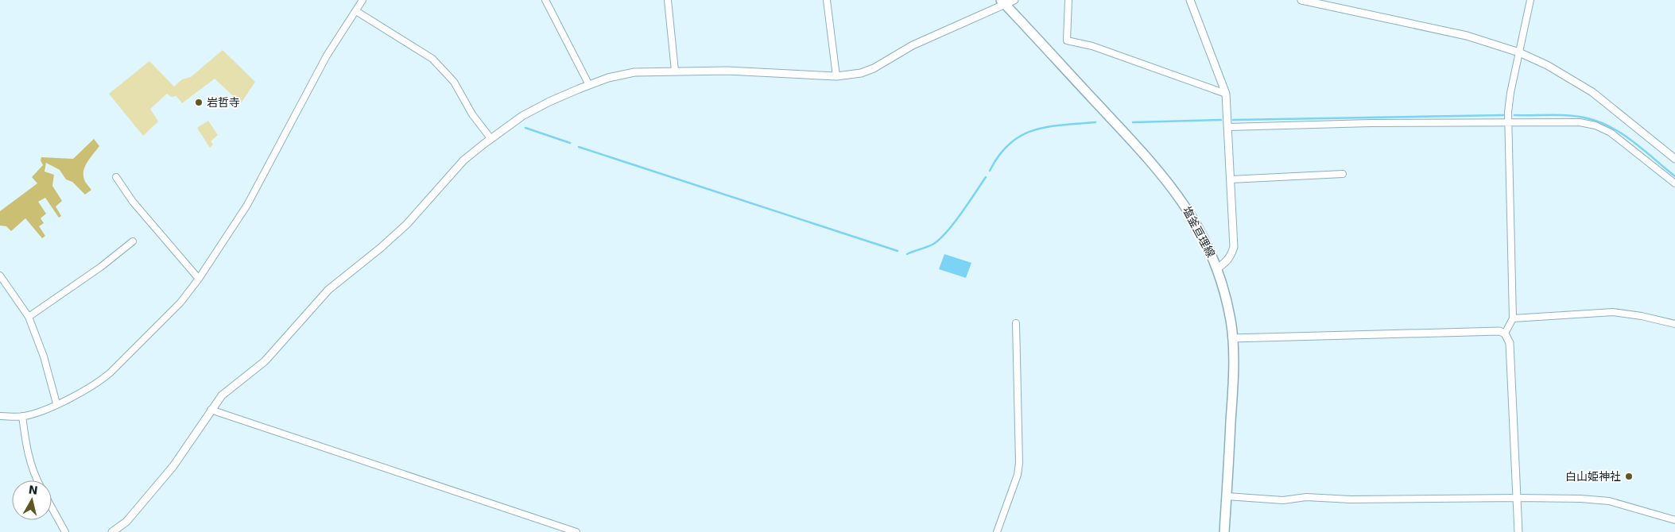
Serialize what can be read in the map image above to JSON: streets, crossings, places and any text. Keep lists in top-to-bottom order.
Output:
{
  "streets": {
    "main road": ["塩釜亘理線"]
  },
  "places": ["岩哲寺", "白山姫神社"],
  "north": "top"
}
